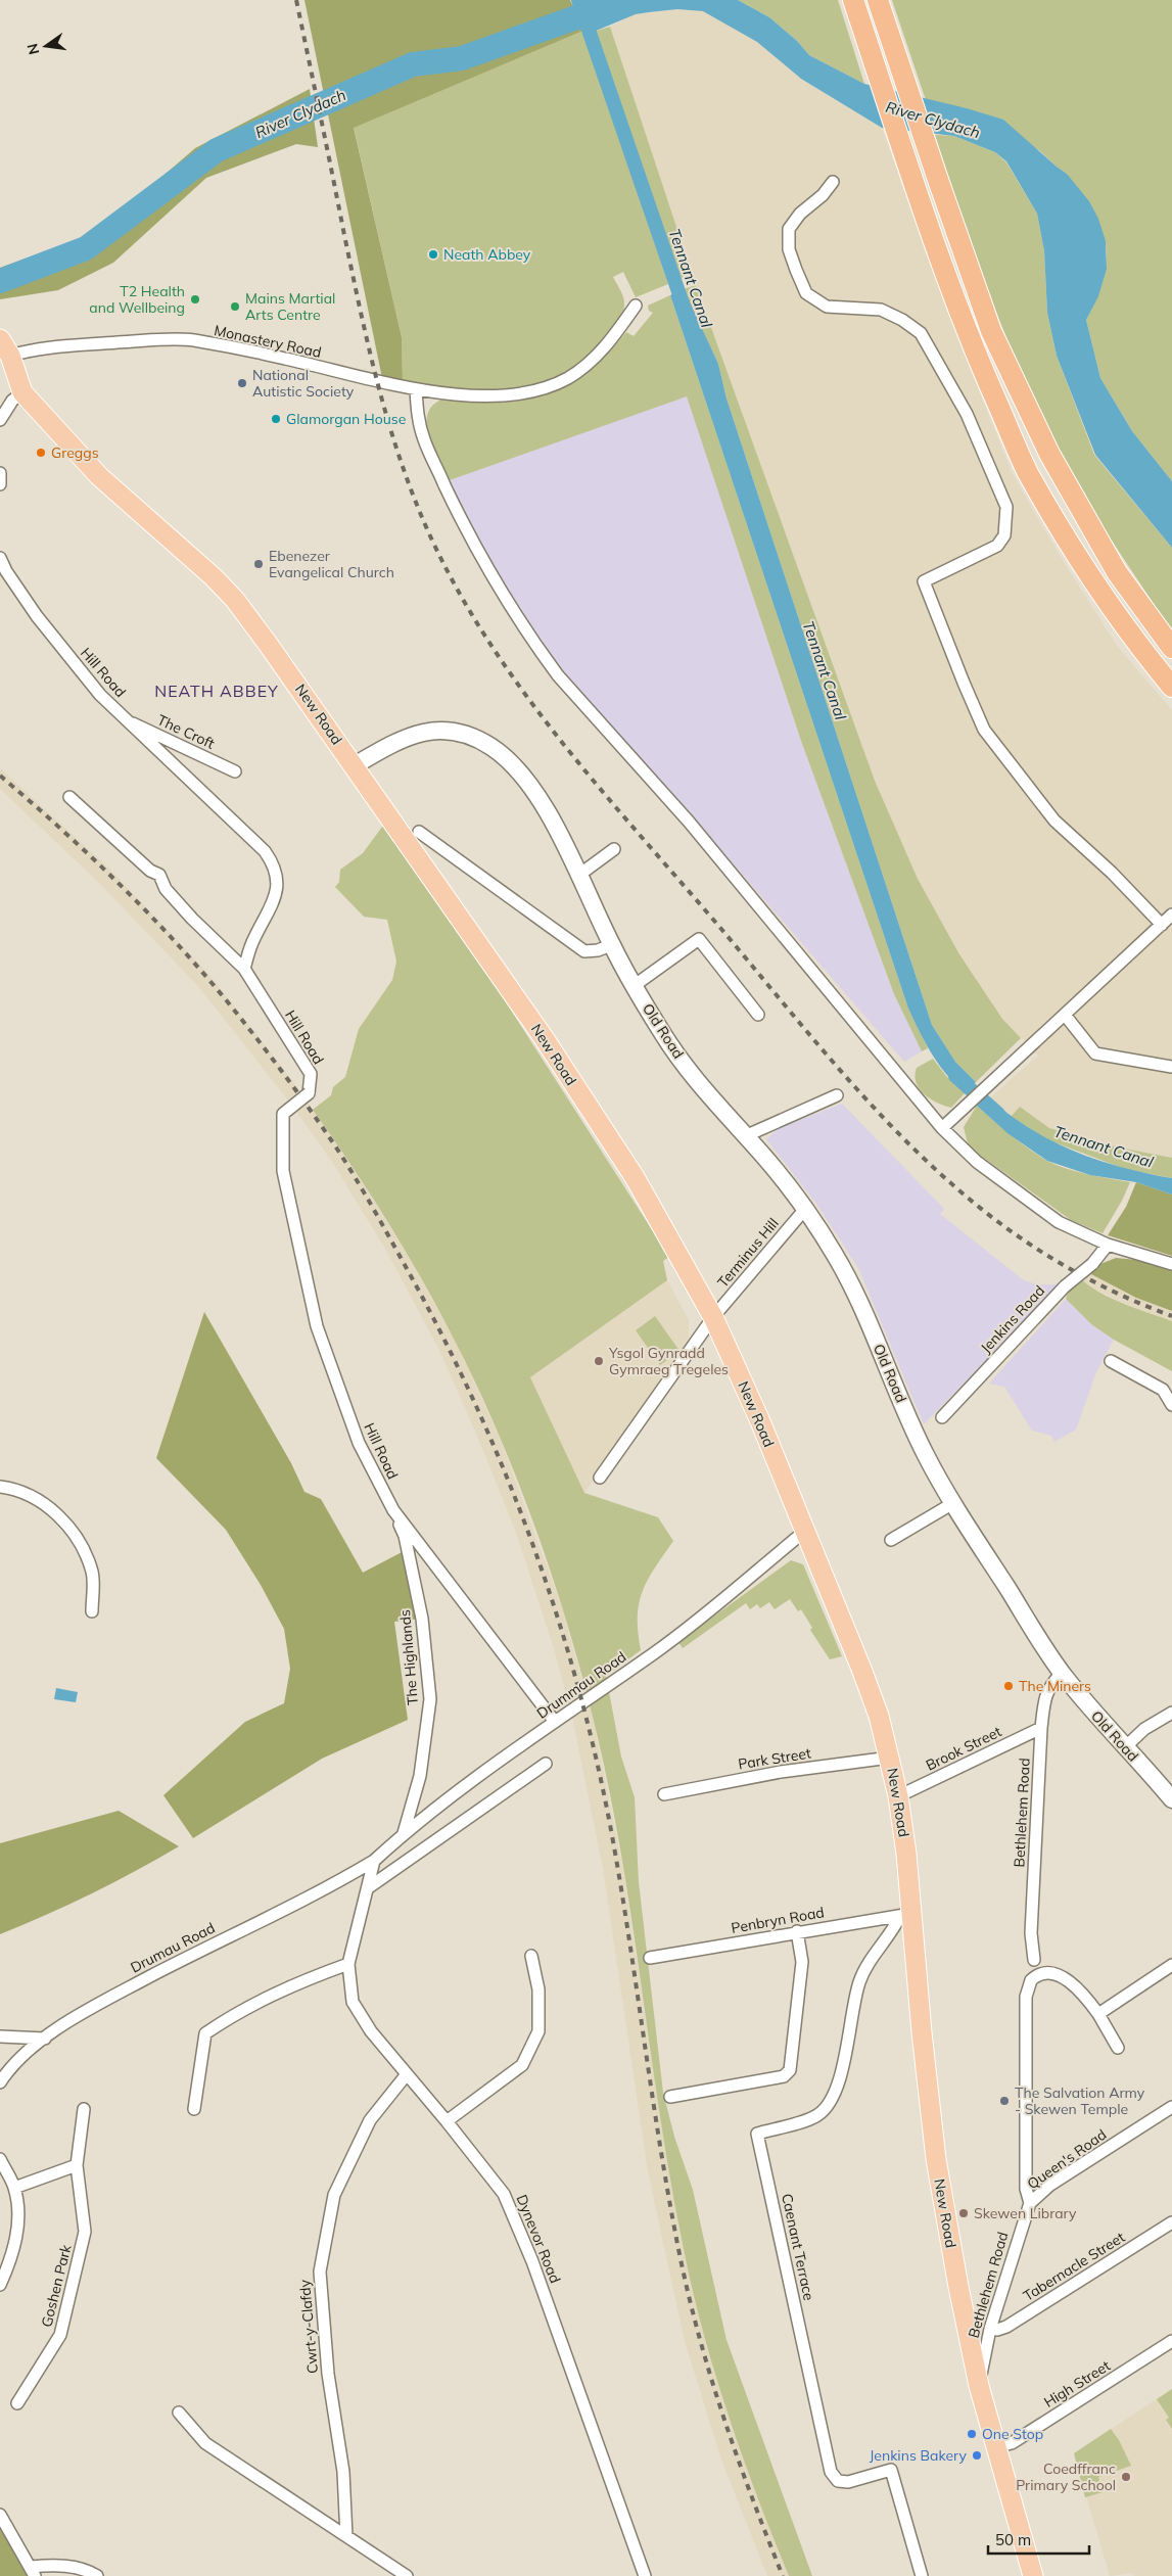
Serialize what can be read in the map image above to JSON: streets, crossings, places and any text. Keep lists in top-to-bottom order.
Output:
{
  "streets": {
    "main road": ["New Road", "Old Road"],
    "street": [
      "Monastery Road",
      "Hill Road",
      "The Croft",
      "Terminus Hill",
      "Jenkins Road",
      "The Highlands",
      "Drummau Road",
      "Brook Street",
      "Park Street",
      "Bethlehem Road",
      "Penbryn Road",
      "Drumau Road",
      "Queen's Road",
      "Dynevor Road",
      "Caenant Terrace",
      "Tabernacle Street",
      "Goshen Park",
      "Cwrt-y-Clafdy",
      "High Street"
    ]
  },
  "crossings": [
    ["Monastery Road", "New Road"],
    ["Hill Road", "The Croft"],
    ["Hill Road", "The Highlands"],
    ["Hill Road", "Drummau Road"],
    ["New Road", "Old Road"],
    ["New Road", "Terminus Hill"],
    ["New Road", "Drummau Road"],
    ["New Road", "Brook Street"],
    ["New Road", "Park Street"],
    ["New Road", "Bethlehem Road"],
    ["New Road", "Penbryn Road"],
    ["New Road", "Caenant Terrace"],
    ["New Road", "High Street"],
    ["Old Road", "Terminus Hill"],
    ["Old Road", "Bethlehem Road"],
    ["The Highlands", "Drummau Road"],
    ["Drummau Road", "Drumau Road"],
    ["Drummau Road", "Dynevor Road"],
    ["Brook Street", "Bethlehem Road"],
    ["Bethlehem Road", "Queen's Road"],
    ["Bethlehem Road", "Tabernacle Street"],
    ["Penbryn Road", "Caenant Terrace"],
    ["Drumau Road", "Dynevor Road"],
    ["Dynevor Road", "Cwrt-y-Clafdy"]
  ],
  "districts": ["NEATH ABBEY"],
  "water": ["River Clydach", "Tennant Canal"],
  "places": [
    "Neath Abbey",
    "T2 Health and Wellbeing",
    "Mains Martial Arts Centre",
    "National Autistic Society",
    "Glamorgan House",
    "Greggs",
    "Ebenezer Evangelical Church",
    "Ysgol Gynradd Gymraeg Tregeles",
    "The Miners",
    "The Salvation Army - Skewen Temple",
    "Skewen Library",
    "One Stop",
    "Jenkins Bakery",
    "Coedffranc Primary School"
  ],
  "scale_bar": "50 m",
  "north": "left"
}
